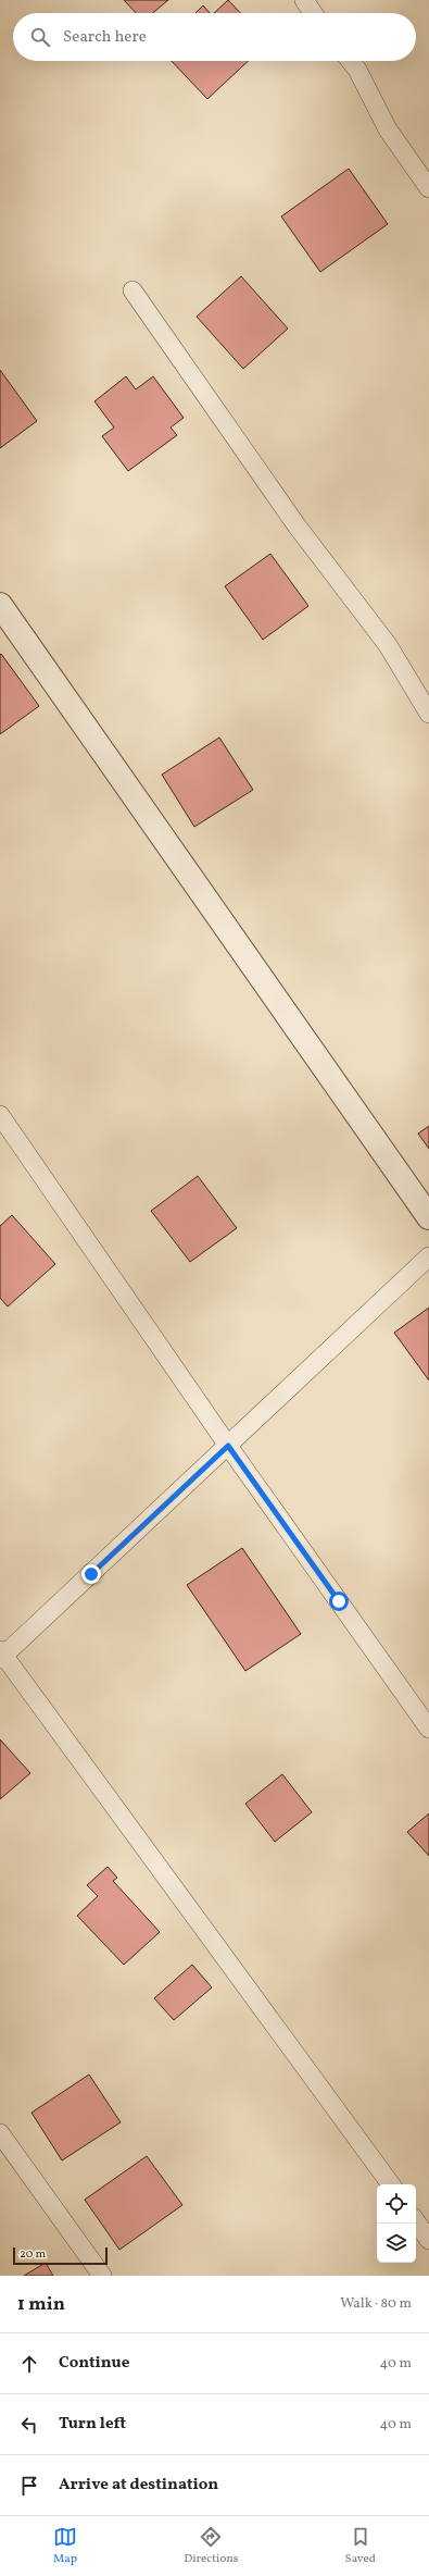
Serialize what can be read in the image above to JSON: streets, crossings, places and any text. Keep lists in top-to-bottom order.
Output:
{
  "scale_bar": "20 m",
  "page": {
    "search": "Search here",
    "scale": "20 m",
    "heading": ["1 min", "Walk · 80 m"],
    "list": [
      ["Continue", "40 m"],
      ["Turn left", "40 m"],
      "Arrive at destination"
    ],
    "nav": ["Map", "Directions", "Saved"]
  }
}
